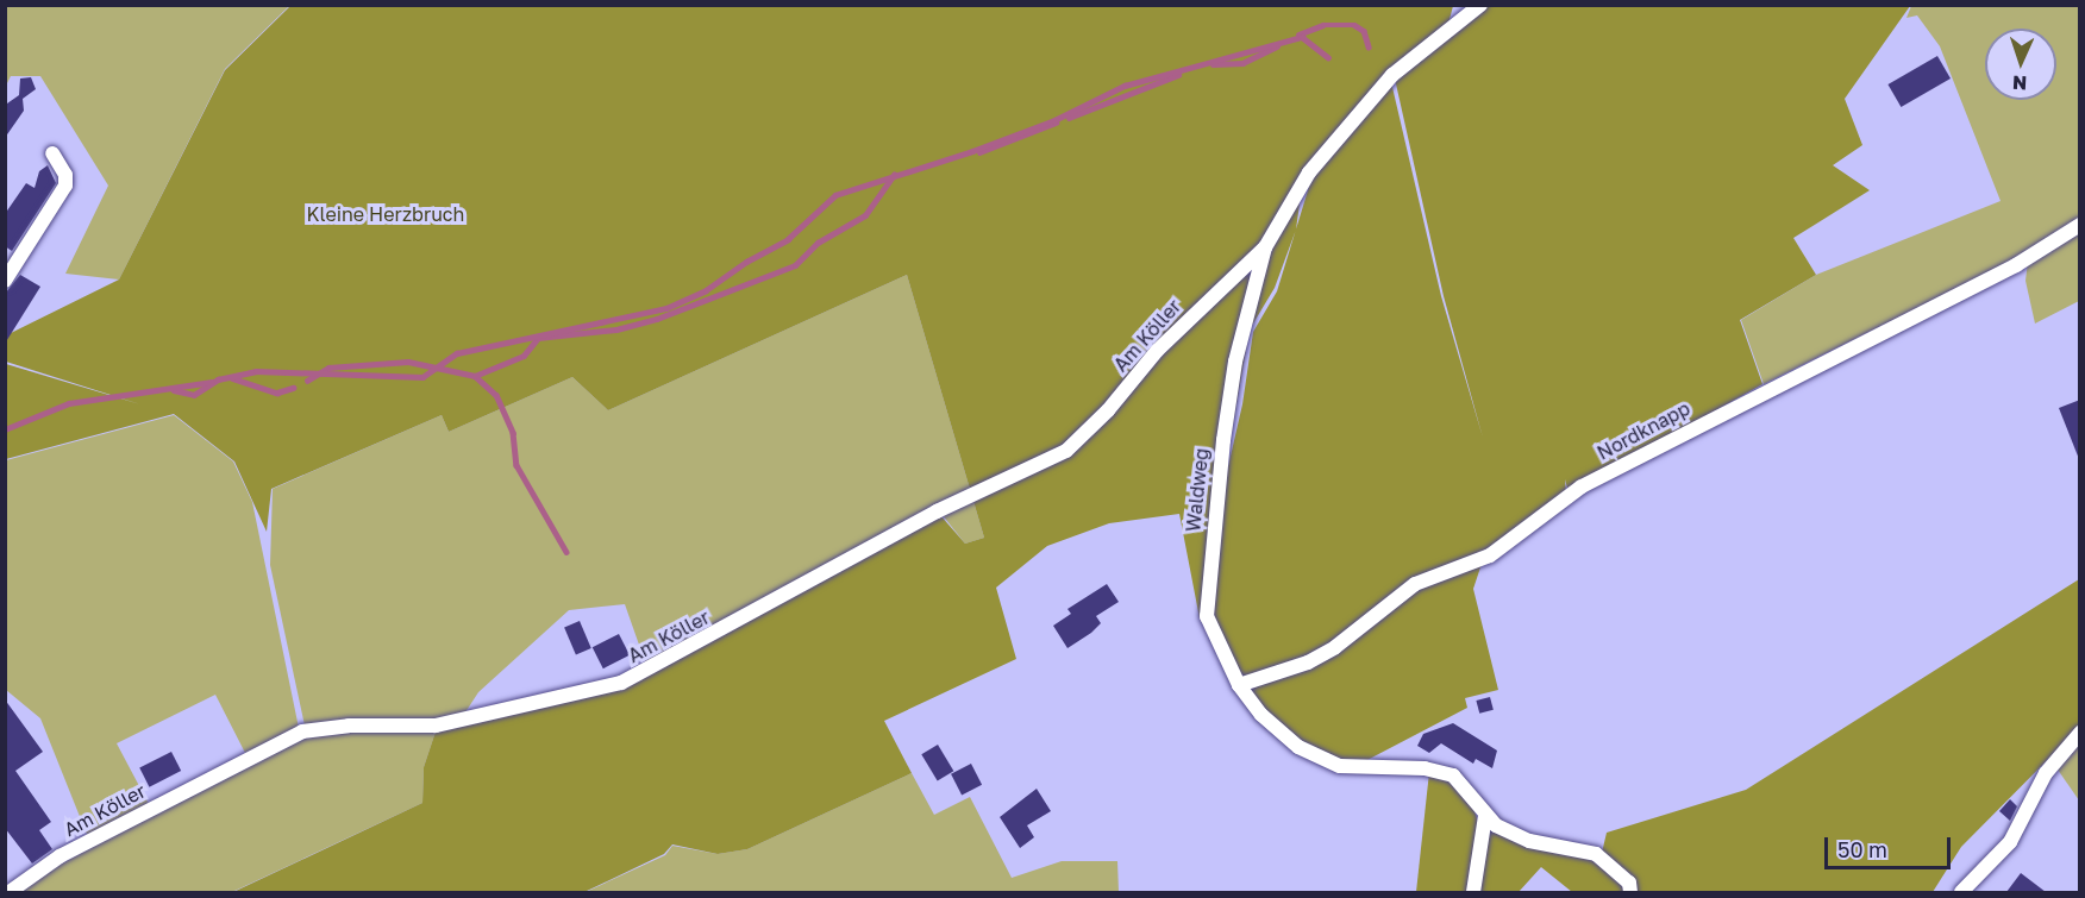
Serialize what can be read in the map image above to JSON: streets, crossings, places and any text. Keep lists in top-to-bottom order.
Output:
{
  "streets": {
    "street": ["Am Köller", "Nordknapp", "Waldweg"]
  },
  "crossings": [
    ["Am Köller", "Waldweg"],
    ["Nordknapp", "Waldweg"]
  ],
  "parks": ["Kleine Herzbruch"],
  "scale_bar": "50 m",
  "north": "bottom"
}
